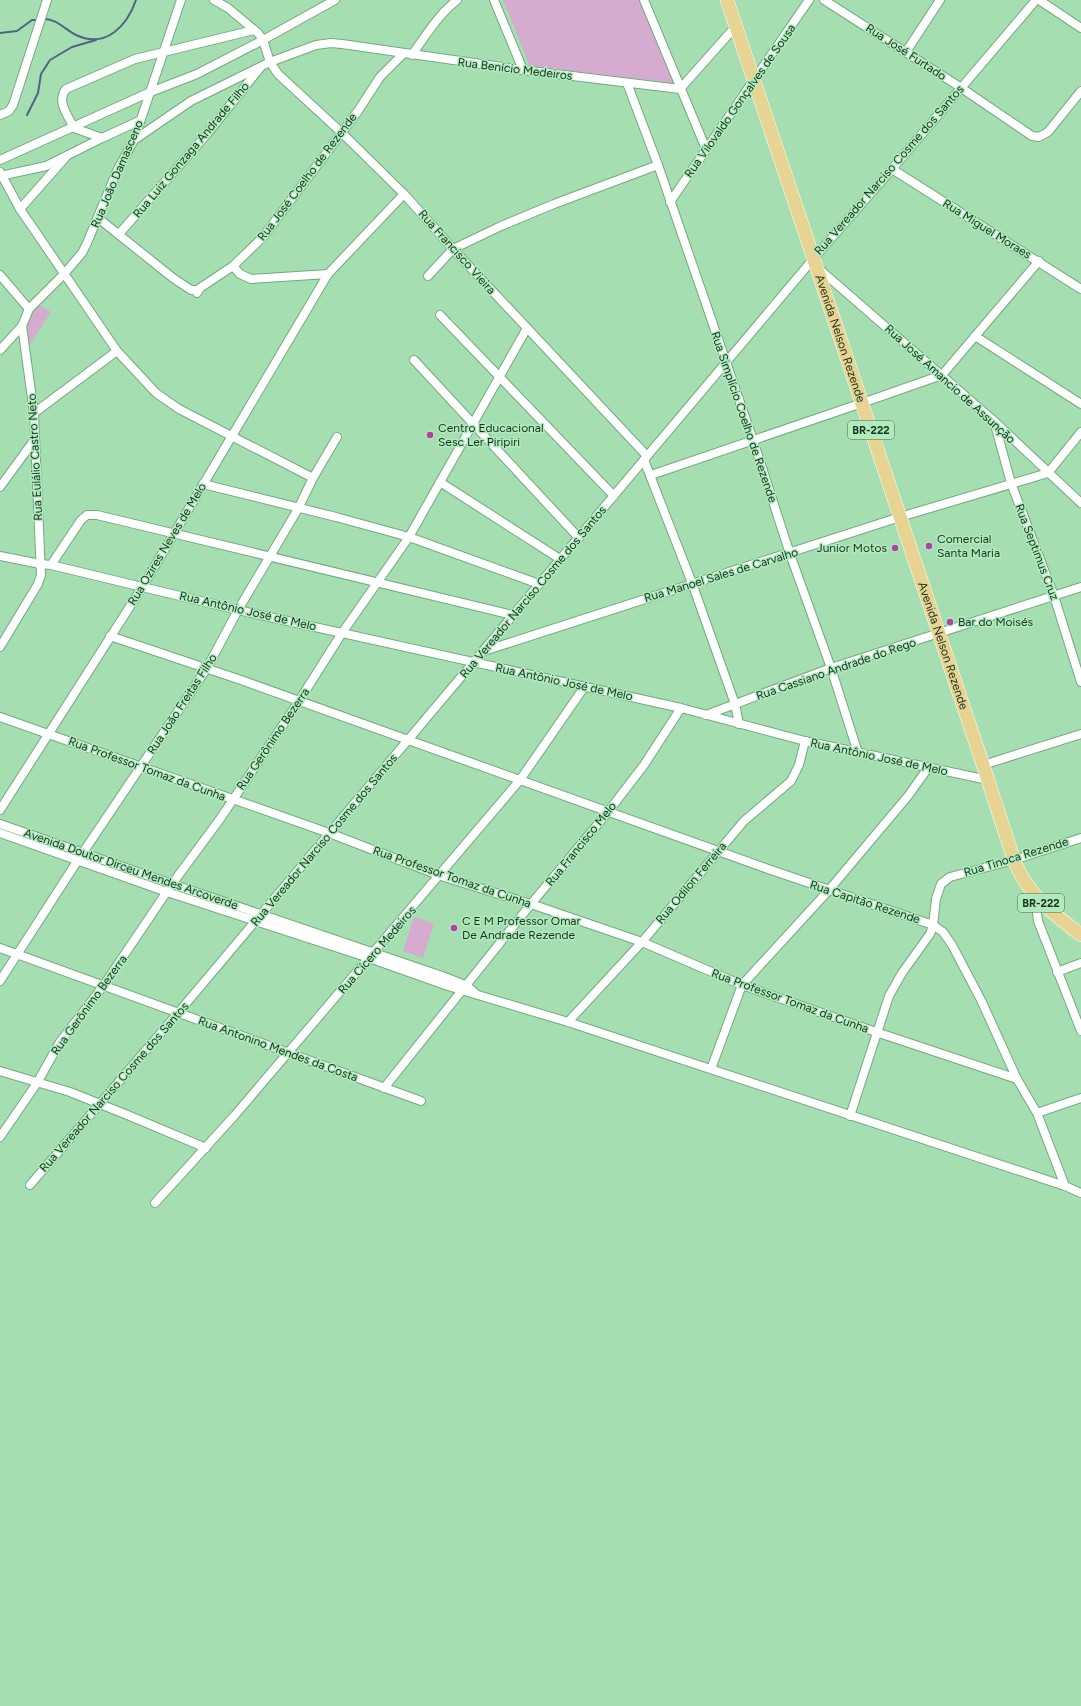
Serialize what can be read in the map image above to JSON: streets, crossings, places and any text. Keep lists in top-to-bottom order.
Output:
{
  "streets": {
    "main road": ["Avenida Nelson Rezende", "BR-222"],
    "street": [
      "Rua José Furtado",
      "Rua Benício Medeiros",
      "Rua Vilovaldo Gonçalves de Sousa",
      "Rua Luiz Gonzaga Andrade Filho",
      "Rua Vereador Narciso Cosme dos Santos",
      "Rua João Damasceno",
      "Rua José Coelho de Rezende",
      "Rua Miguel Moraes",
      "Rua Francisco Vieira",
      "Rua José Amancio de Assunção",
      "Rua Simplício Coelho de Rezende",
      "Rua Eulálio Castro Neto",
      "Rua Ozires Neves de Melo",
      "Rua Septimus Cruz",
      "Rua Manoel Sales de Carvalho",
      "Rua Antônio José de Melo",
      "Rua Cassiano Andrade do Rego",
      "Rua João Freitas Filho",
      "Rua Gerônimo Bezerra",
      "Rua Professor Tomaz da Cunha",
      "Rua Francisco Melo",
      "Rua Tinoca Rezende",
      "Avenida Doutor Dirceu Mendes Arcoverde",
      "Rua Odilon Ferreira",
      "Rua Capitão Rezende",
      "Rua Cícero Medeiros",
      "Rua Antonino Mendes da Costa"
    ]
  },
  "crossings": [
    ["Rua José Furtado", "Rua Vereador Narciso Cosme dos Santos"],
    ["Rua Benício Medeiros", "Rua Luiz Gonzaga Andrade Filho"],
    ["Rua Benício Medeiros", "Rua João Damasceno"],
    ["Rua Benício Medeiros", "Rua José Coelho de Rezende"],
    ["Rua Benício Medeiros", "Rua Francisco Vieira"],
    ["Rua Benício Medeiros", "Rua Simplício Coelho de Rezende"],
    ["Rua Vilovaldo Gonçalves de Sousa", "Avenida Nelson Rezende"],
    ["Rua Vilovaldo Gonçalves de Sousa", "Rua Simplício Coelho de Rezende"],
    ["Rua Luiz Gonzaga Andrade Filho", "Rua José Coelho de Rezende"],
    ["Rua Vereador Narciso Cosme dos Santos", "Rua Miguel Moraes"],
    ["Rua Vereador Narciso Cosme dos Santos", "Rua Francisco Vieira"],
    ["Rua Vereador Narciso Cosme dos Santos", "Avenida Nelson Rezende"],
    ["Rua Vereador Narciso Cosme dos Santos", "Rua José Amancio de Assunção"],
    ["Rua Vereador Narciso Cosme dos Santos", "Rua Simplício Coelho de Rezende"],
    ["Rua Vereador Narciso Cosme dos Santos", "Rua Manoel Sales de Carvalho"],
    ["Rua Vereador Narciso Cosme dos Santos", "Rua Antônio José de Melo"],
    ["Rua Vereador Narciso Cosme dos Santos", "Rua Professor Tomaz da Cunha"],
    ["Rua Vereador Narciso Cosme dos Santos", "Avenida Doutor Dirceu Mendes Arcoverde"],
    ["Rua Vereador Narciso Cosme dos Santos", "Rua Capitão Rezende"],
    ["Rua Vereador Narciso Cosme dos Santos", "Rua Antonino Mendes da Costa"],
    ["Rua João Damasceno", "Rua Eulálio Castro Neto"],
    ["Rua José Coelho de Rezende", "Rua Francisco Vieira"],
    ["Rua Francisco Vieira", "Rua Ozires Neves de Melo"],
    ["Rua Francisco Vieira", "Rua Manoel Sales de Carvalho"],
    ["Rua Francisco Vieira", "Rua Antônio José de Melo"],
    ["Rua Francisco Vieira", "Rua Cassiano Andrade do Rego"],
    ["Rua Francisco Vieira", "Rua Gerônimo Bezerra"],
    ["Avenida Nelson Rezende", "Rua José Amancio de Assunção"],
    ["Avenida Nelson Rezende", "BR-222"],
    ["Avenida Nelson Rezende", "Rua Manoel Sales de Carvalho"],
    ["Avenida Nelson Rezende", "Rua Antônio José de Melo"],
    ["Avenida Nelson Rezende", "Rua Cassiano Andrade do Rego"],
    ["Avenida Nelson Rezende", "Rua Tinoca Rezende"],
    ["Rua José Amancio de Assunção", "Rua Septimus Cruz"],
    ["Rua José Amancio de Assunção", "Rua Manoel Sales de Carvalho"],
    ["Rua Simplício Coelho de Rezende", "Rua Manoel Sales de Carvalho"],
    ["Rua Simplício Coelho de Rezende", "Rua Antônio José de Melo"],
    ["Rua Simplício Coelho de Rezende", "Rua Cassiano Andrade do Rego"],
    ["BR-222", "Rua Tinoca Rezende"],
    ["Rua Eulálio Castro Neto", "Rua Antônio José de Melo"],
    ["Rua Ozires Neves de Melo", "Rua Antônio José de Melo"],
    ["Rua Ozires Neves de Melo", "Rua Professor Tomaz da Cunha"],
    ["Rua Ozires Neves de Melo", "Rua Capitão Rezende"],
    ["Rua Septimus Cruz", "Rua Manoel Sales de Carvalho"],
    ["Rua Septimus Cruz", "Rua Cassiano Andrade do Rego"],
    ["Rua Antônio José de Melo", "Rua Cassiano Andrade do Rego"],
    ["Rua Antônio José de Melo", "Rua João Freitas Filho"],
    ["Rua Antônio José de Melo", "Rua Gerônimo Bezerra"],
    ["Rua Antônio José de Melo", "Rua Francisco Melo"],
    ["Rua Antônio José de Melo", "Rua Odilon Ferreira"],
    ["Rua Antônio José de Melo", "Rua Cícero Medeiros"],
    ["Rua João Freitas Filho", "Rua Professor Tomaz da Cunha"],
    ["Rua João Freitas Filho", "Avenida Doutor Dirceu Mendes Arcoverde"],
    ["Rua João Freitas Filho", "Rua Capitão Rezende"],
    ["Rua João Freitas Filho", "Rua Antonino Mendes da Costa"],
    ["Rua Gerônimo Bezerra", "Rua Professor Tomaz da Cunha"],
    ["Rua Gerônimo Bezerra", "Avenida Doutor Dirceu Mendes Arcoverde"],
    ["Rua Gerônimo Bezerra", "Rua Capitão Rezende"],
    ["Rua Gerônimo Bezerra", "Rua Antonino Mendes da Costa"],
    ["Rua Professor Tomaz da Cunha", "Rua Francisco Melo"],
    ["Rua Professor Tomaz da Cunha", "Rua Odilon Ferreira"],
    ["Rua Professor Tomaz da Cunha", "Rua Capitão Rezende"],
    ["Rua Professor Tomaz da Cunha", "Rua Cícero Medeiros"],
    ["Rua Francisco Melo", "Avenida Doutor Dirceu Mendes Arcoverde"],
    ["Rua Francisco Melo", "Rua Capitão Rezende"],
    ["Rua Francisco Melo", "Rua Antonino Mendes da Costa"],
    ["Rua Tinoca Rezende", "Rua Capitão Rezende"],
    ["Avenida Doutor Dirceu Mendes Arcoverde", "Rua Cícero Medeiros"],
    ["Rua Odilon Ferreira", "Rua Capitão Rezende"],
    ["Rua Capitão Rezende", "Rua Cícero Medeiros"],
    ["Rua Cícero Medeiros", "Rua Antonino Mendes da Costa"]
  ],
  "places": [
    "Centro Educacional Sesc Ler Piripiri",
    "Comercial Santa Maria",
    "Junior Motos",
    "Bar do Moisés",
    "C E M Professor Omar De Andrade Rezende"
  ]
}
